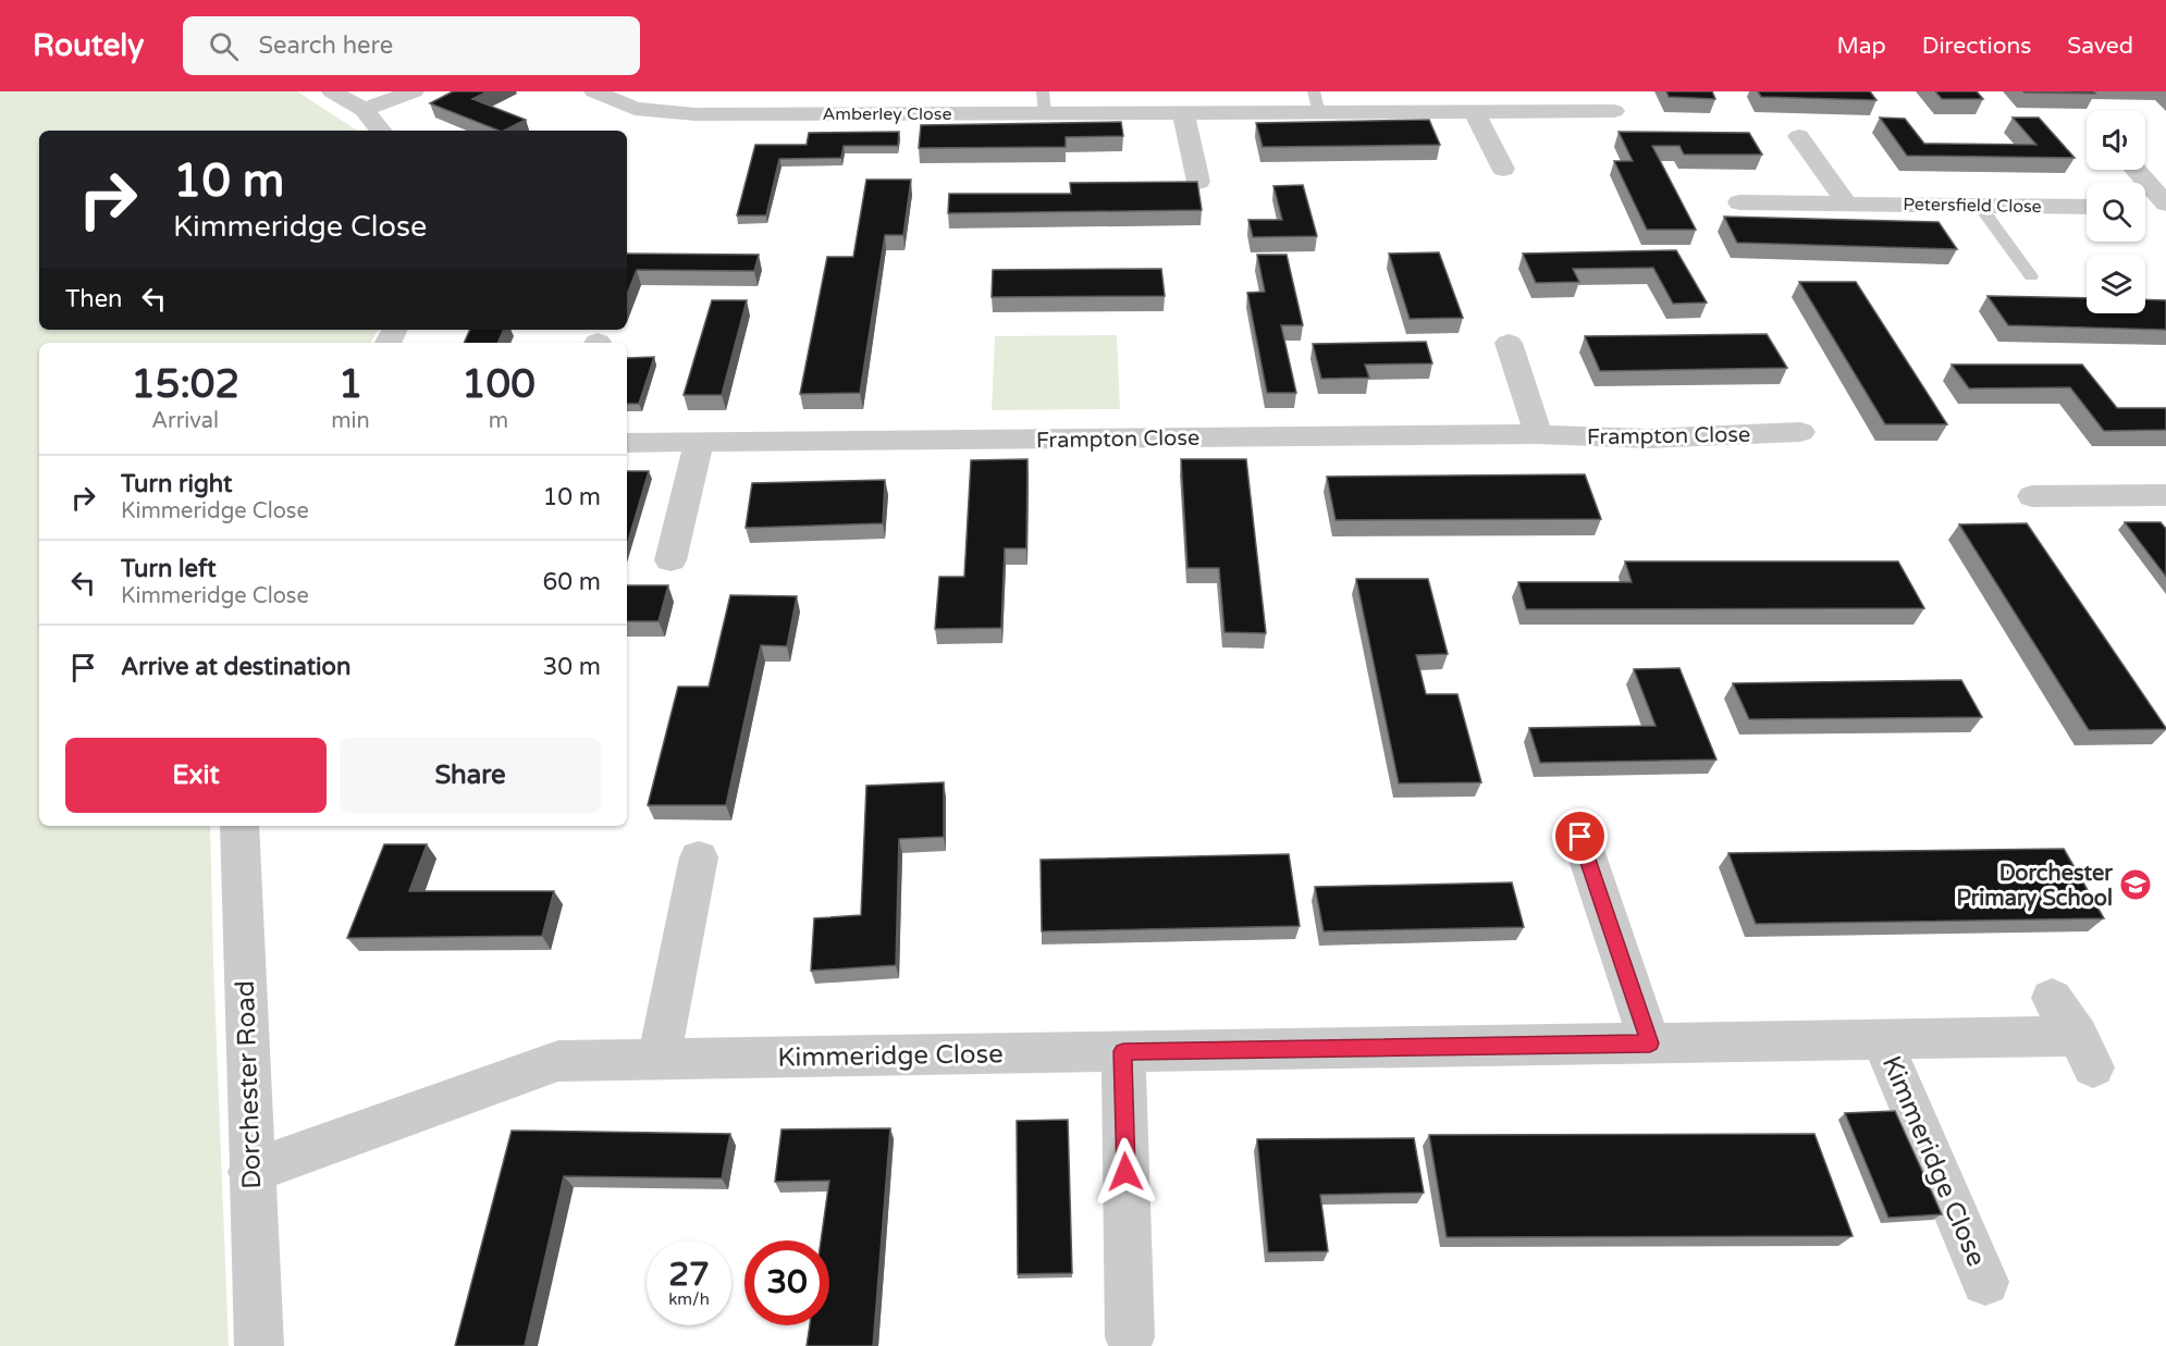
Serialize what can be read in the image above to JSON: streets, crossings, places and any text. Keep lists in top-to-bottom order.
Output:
{
  "streets": {
    "street": [
      "Amberley Close",
      "Petersfield Close",
      "Frampton Close",
      "Kimmeridge Close",
      "Dorchester Road"
    ]
  },
  "crossings": [
    ["Kimmeridge Close", "Dorchester Road"]
  ],
  "places": {
    "school or university": ["Dorchester Primary School"]
  },
  "page": {
    "header": "Routely",
    "search": "Search here",
    "nav": ["Map", "Directions", "Saved"],
    "turn": ["10 m", "Kimmeridge Close"],
    "then": "Then",
    "eta": [
      "15:02",
      "Arrival",
      "1",
      "min",
      "100",
      "m"
    ],
    "list": [
      {
        "name": "Turn right",
        "note": "Kimmeridge Close",
        "value": "10 m"
      },
      {
        "name": "Turn left",
        "note": "Kimmeridge Close",
        "value": "60 m"
      },
      {
        "name": "Arrive at destination",
        "value": "30 m"
      }
    ],
    "buttons": ["Exit", "Share"],
    "speed": "27 km/h",
    "limit": "30"
  }
}
